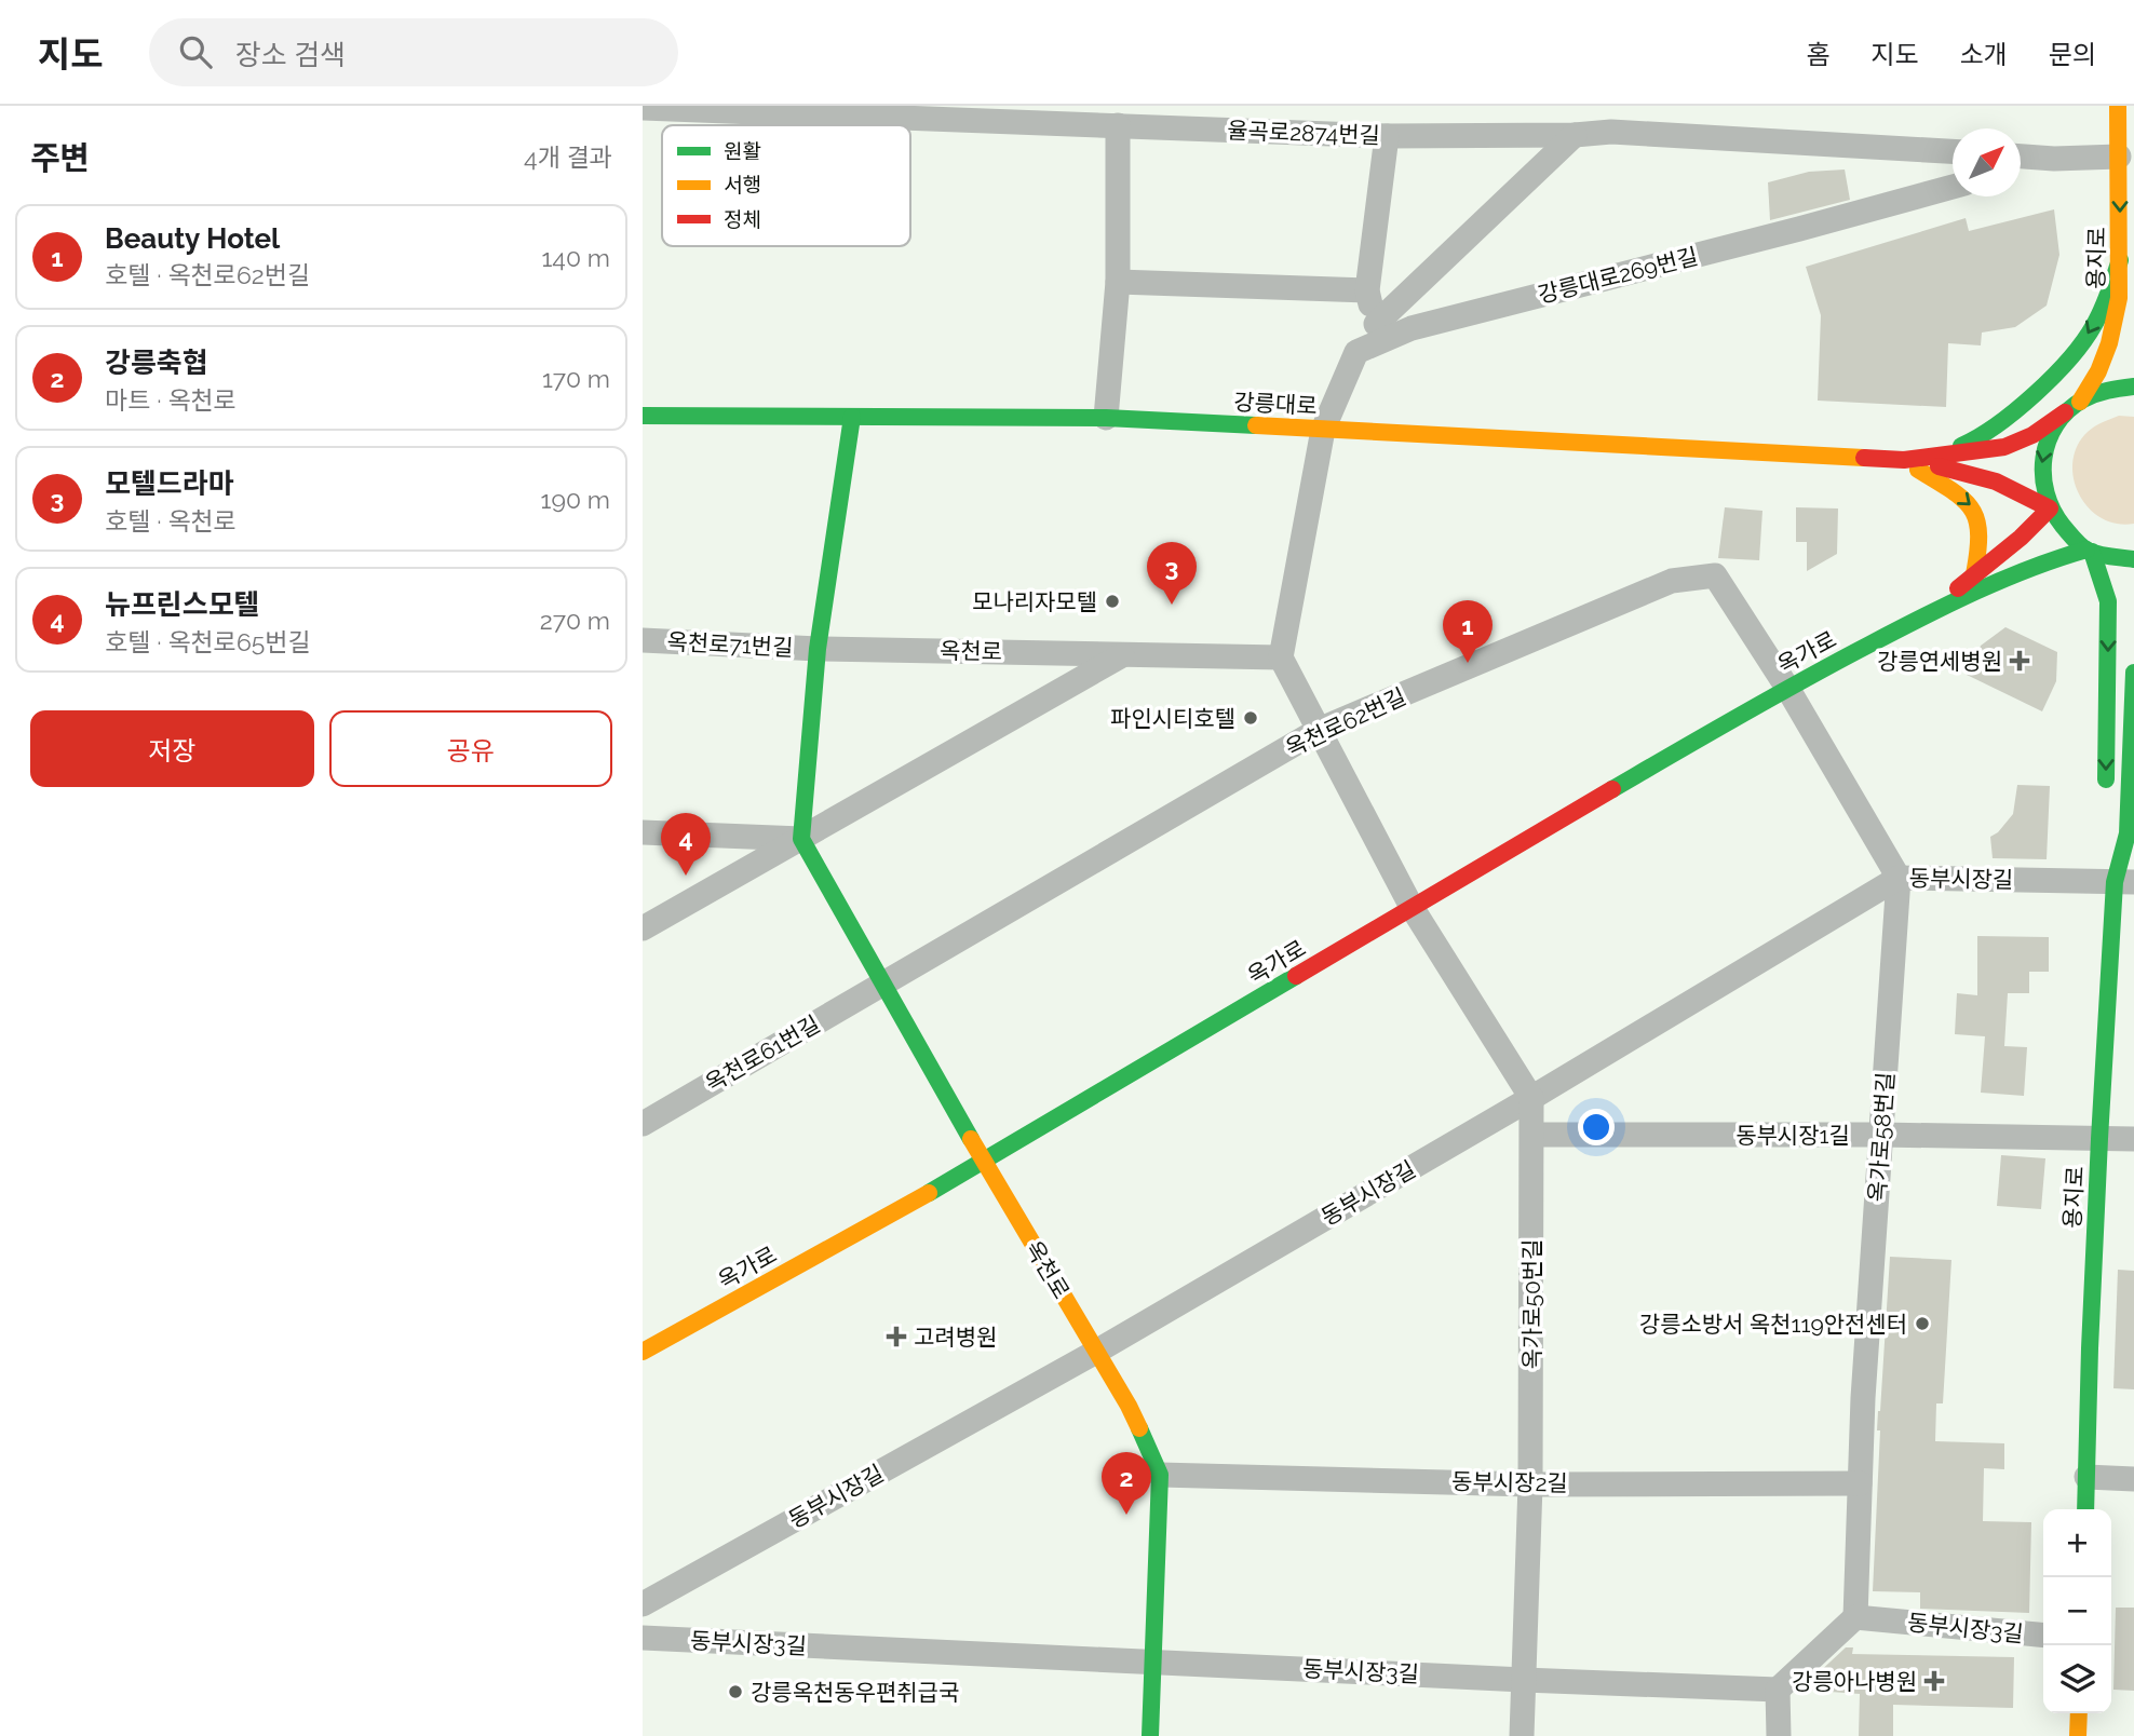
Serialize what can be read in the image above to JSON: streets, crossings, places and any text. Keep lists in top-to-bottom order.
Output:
{
  "streets": {
    "street": [
      "율곡로2874번길",
      "용지로",
      "강릉대로269번길",
      "강릉대로",
      "옥천로71번길",
      "옥천로",
      "옥가로",
      "옥천로62번길",
      "동부시장길",
      "옥천로61번길",
      "동부시장1길",
      "옥가로58번길",
      "옥가로50번길",
      "동부시장2길",
      "동부시장3길"
    ]
  },
  "crossings": [
    ["용지로", "동부시장길"],
    ["용지로", "동부시장1길"],
    ["옥천로71번길", "옥천로"],
    ["옥천로", "옥가로"],
    ["옥천로", "옥천로62번길"],
    ["옥천로", "동부시장길"],
    ["옥천로", "옥천로61번길"],
    ["옥천로", "동부시장2길"],
    ["옥천로", "동부시장3길"],
    ["옥가로", "옥천로62번길"],
    ["옥천로62번길", "옥천로61번길"],
    ["동부시장길", "옥가로58번길"],
    ["동부시장길", "옥가로50번길"],
    ["동부시장1길", "옥가로58번길"],
    ["동부시장1길", "옥가로50번길"],
    ["옥가로58번길", "동부시장2길"],
    ["옥가로58번길", "동부시장3길"],
    ["옥가로50번길", "동부시장2길"],
    ["옥가로50번길", "동부시장3길"]
  ],
  "places": {
    "other": [
      "모나리자모텔",
      "파인시티호텔",
      "강릉소방서 옥천119안전센터",
      "강릉옥천동우편취급국"
    ],
    "health": ["강릉연세병원", "고려병원", "강릉아나병원"]
  },
  "legend": ["원활", "서행", "정체"],
  "north": "top right",
  "page": {
    "header": "지도",
    "search": "장소 검색",
    "nav": [
      "홈",
      "지도",
      "소개",
      "문의"
    ],
    "heading": ["주변", "4개 결과"],
    "list": [
      {
        "mark": "1",
        "name": "Beauty Hotel",
        "note": "호텔 · 옥천로62번길",
        "value": "140 m"
      },
      {
        "mark": "2",
        "name": "강릉축협",
        "note": "마트 · 옥천로",
        "value": "170 m"
      },
      {
        "mark": "3",
        "name": "모텔드라마",
        "note": "호텔 · 옥천로",
        "value": "190 m"
      },
      {
        "mark": "4",
        "name": "뉴프린스모텔",
        "note": "호텔 · 옥천로65번길",
        "value": "270 m"
      }
    ],
    "pins": [
      "3",
      "1",
      "4",
      "2"
    ],
    "buttons": ["저장", "공유"],
    "map_buttons": ["+", "−"]
  }
}
